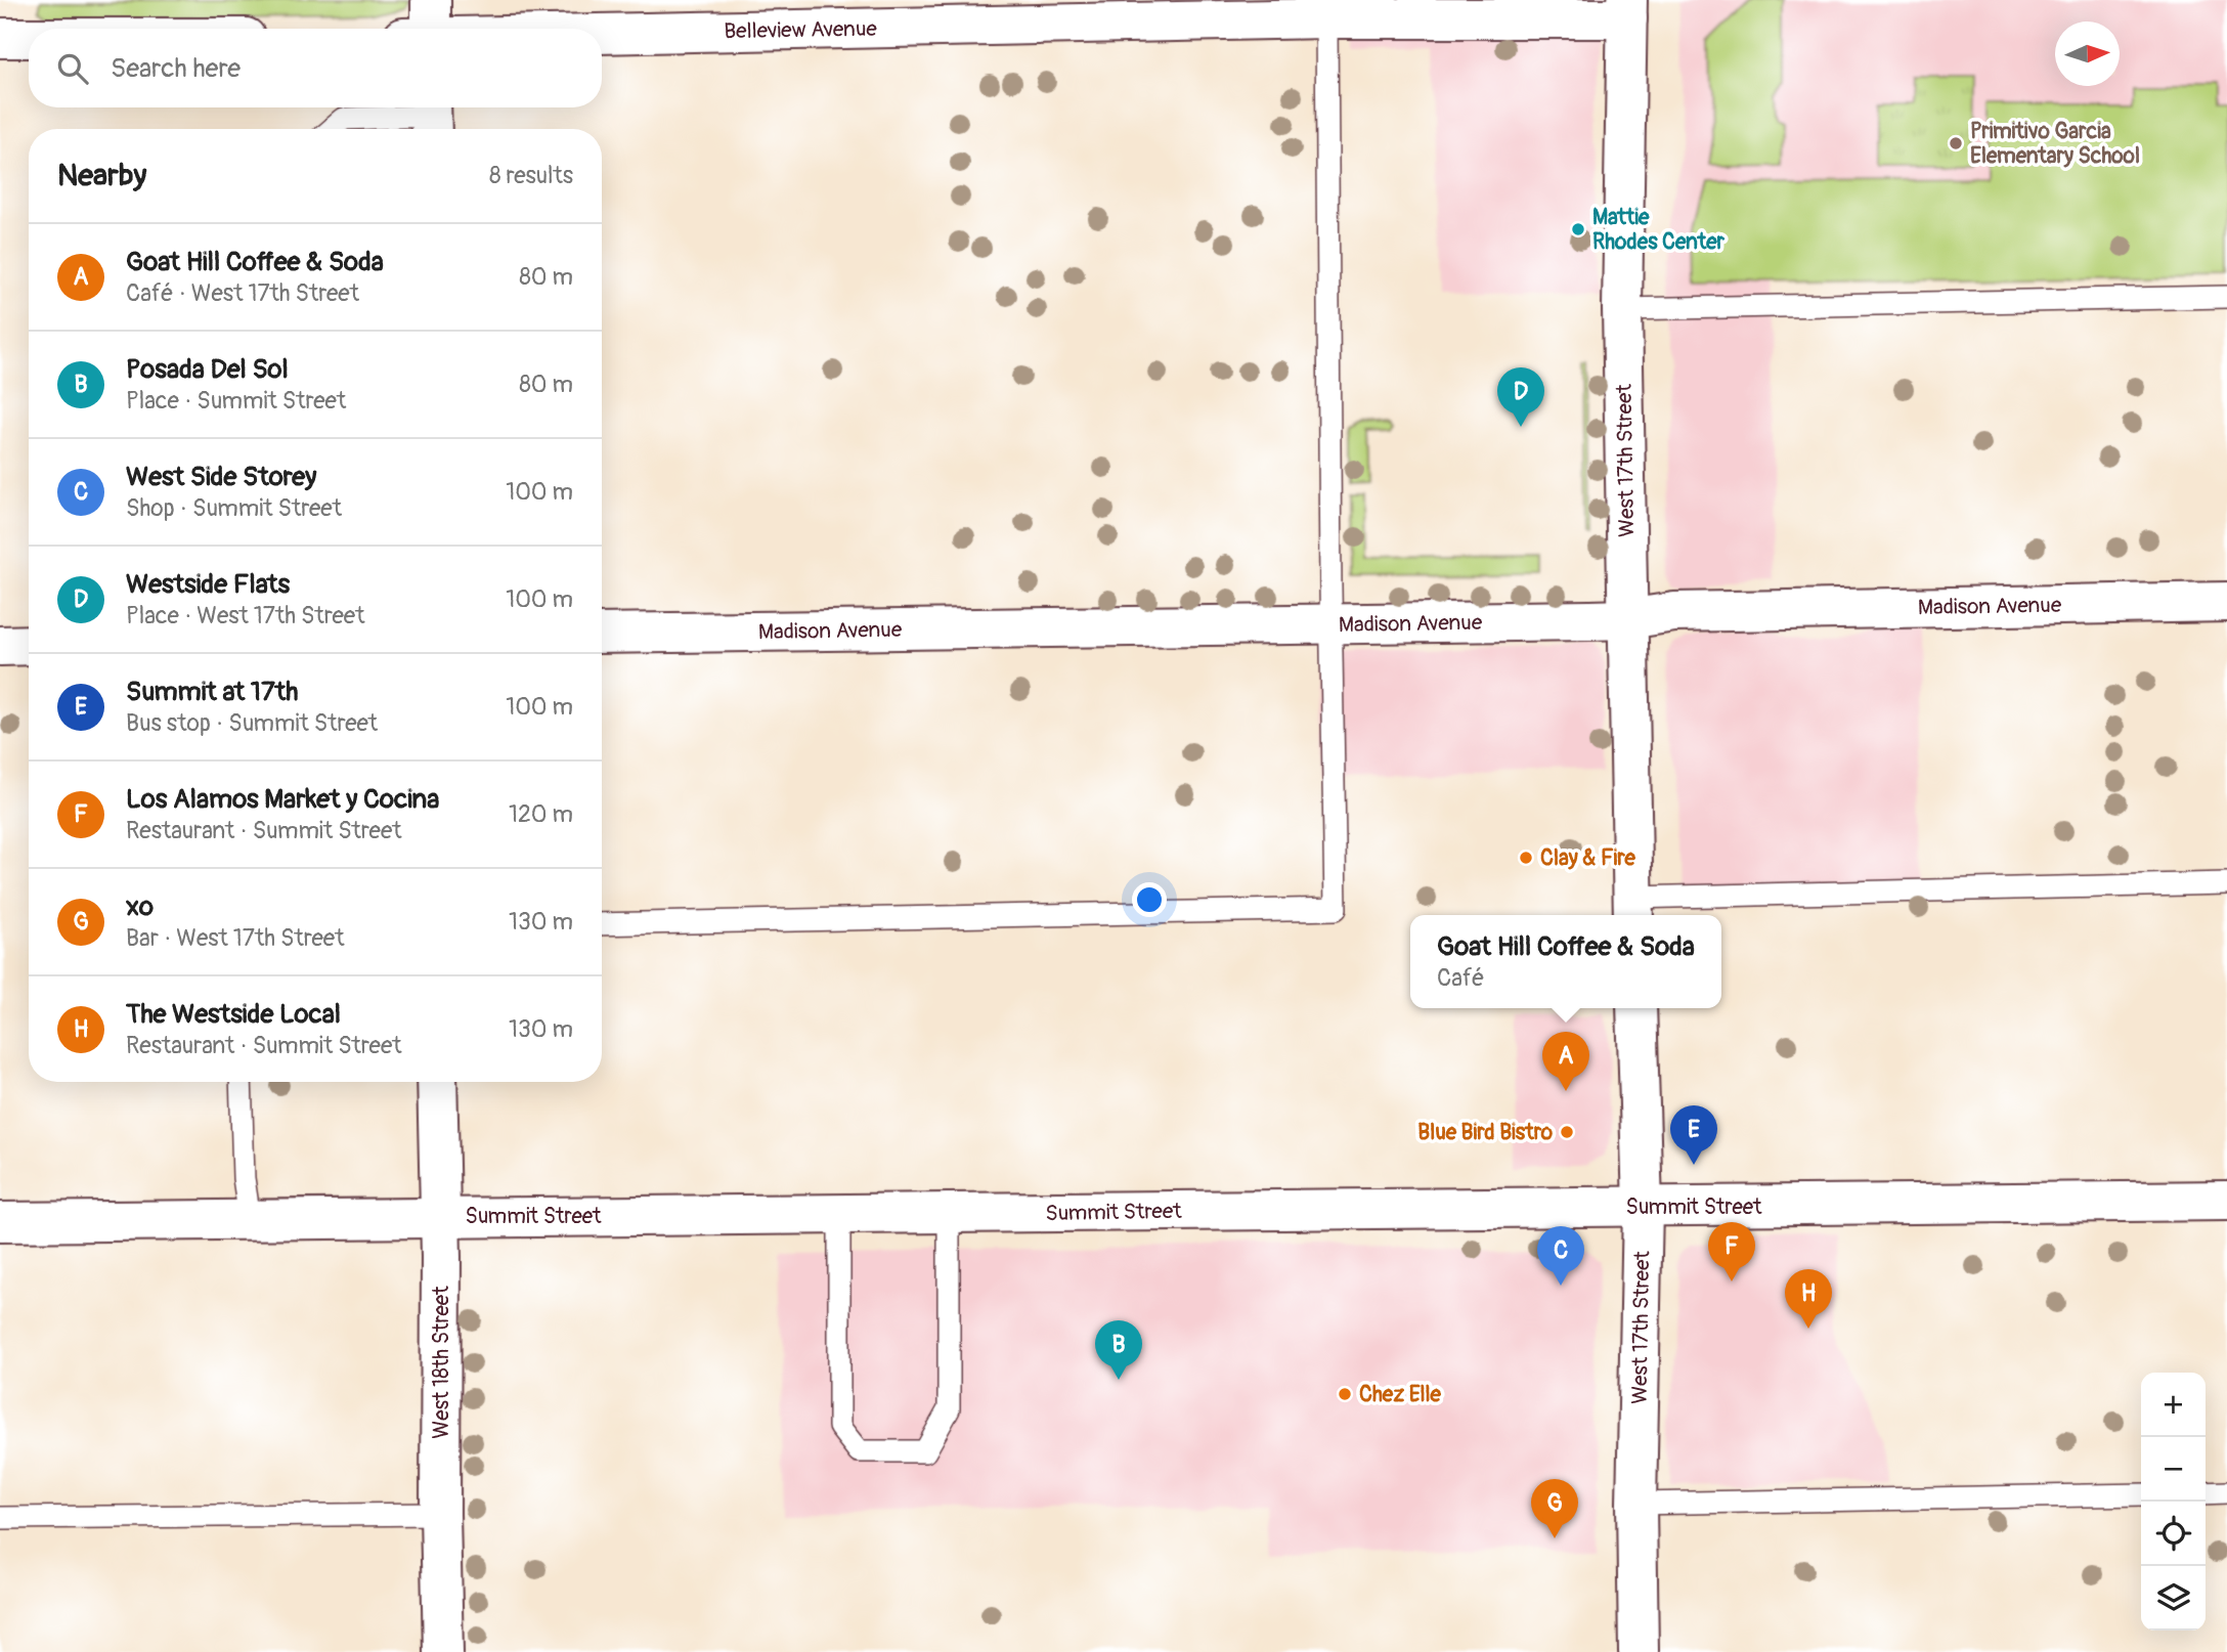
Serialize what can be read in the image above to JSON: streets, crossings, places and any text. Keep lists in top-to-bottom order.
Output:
{
  "streets": {
    "street": [
      "Belleview Avenue",
      "West 17th Street",
      "Madison Avenue",
      "Summit Street",
      "West 18th Street"
    ]
  },
  "crossings": [
    ["Belleview Avenue", "West 17th Street"],
    ["West 17th Street", "Madison Avenue"],
    ["West 17th Street", "Summit Street"],
    ["Summit Street", "West 18th Street"]
  ],
  "places": [
    "Primitivo Garcia Elementary School",
    "Mattie Rhodes Center",
    "Clay & Fire",
    "Blue Bird Bistro",
    "Chez Elle"
  ],
  "north": "right",
  "page": {
    "search": "Search here",
    "heading": ["Nearby", "8 results"],
    "list": [
      {
        "mark": "A",
        "name": "Goat Hill Coffee & Soda",
        "note": "Café · West 17th Street",
        "value": "80 m"
      },
      {
        "mark": "B",
        "name": "Posada Del Sol",
        "note": "Place · Summit Street",
        "value": "80 m"
      },
      {
        "mark": "C",
        "name": "West Side Storey",
        "note": "Shop · Summit Street",
        "value": "100 m"
      },
      {
        "mark": "D",
        "name": "Westside Flats",
        "note": "Place · West 17th Street",
        "value": "100 m"
      },
      {
        "mark": "E",
        "name": "Summit at 17th",
        "note": "Bus stop · Summit Street",
        "value": "100 m"
      },
      {
        "mark": "F",
        "name": "Los Alamos Market y Cocina",
        "note": "Restaurant · Summit Street",
        "value": "120 m"
      },
      {
        "mark": "G",
        "name": "xo",
        "note": "Bar · West 17th Street",
        "value": "130 m"
      },
      {
        "mark": "H",
        "name": "The Westside Local",
        "note": "Restaurant · Summit Street",
        "value": "130 m"
      }
    ],
    "pins": [
      "D",
      "A",
      "E",
      "F",
      "C",
      "H",
      "B",
      "G"
    ],
    "popup": ["Goat Hill Coffee & Soda", "Café"],
    "map_buttons": ["+", "−"]
  }
}
